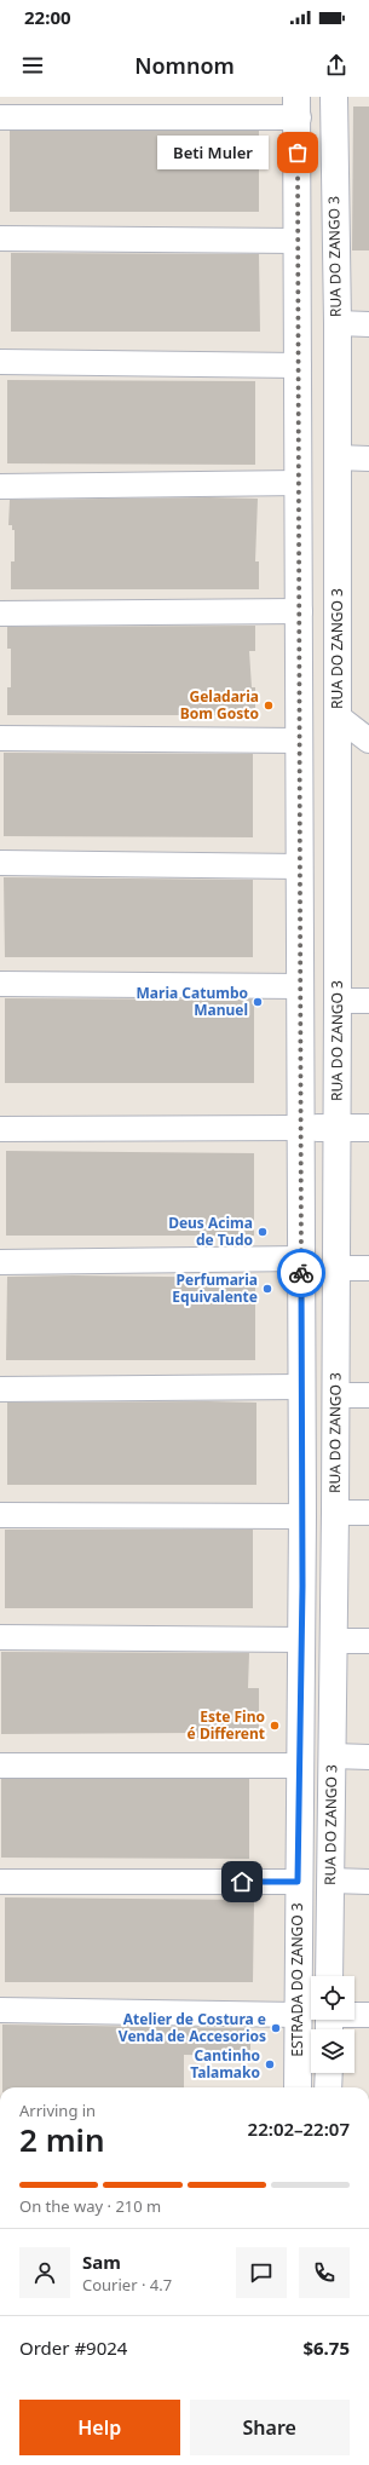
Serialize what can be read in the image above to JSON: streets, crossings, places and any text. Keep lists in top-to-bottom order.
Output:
{
  "streets": {
    "street": ["RUA DO ZANGO 3", "ESTRADA DO ZANGO 3"]
  },
  "places": [
    "Beti Muler",
    "Geladaria Bom Gosto",
    "Maria Catumbo Manuel",
    "Deus Acima de Tudo",
    "Perfumaria Equivalente",
    "Este Fino é Different",
    "Atelier de Costura e Venda de Accesorios",
    "Cantinho Talamako"
  ],
  "page": {
    "status": "22:00",
    "header": "Nomnom",
    "bubble": "Beti Muler",
    "heading": ["2 min", "Arriving in", "22:02–22:07"],
    "panel": [
      "Sam",
      "Courier · 4.7",
      "Order #9024",
      "$6.75"
    ],
    "bar": "On the way · 210 m",
    "buttons": ["Help", "Share"]
  }
}
